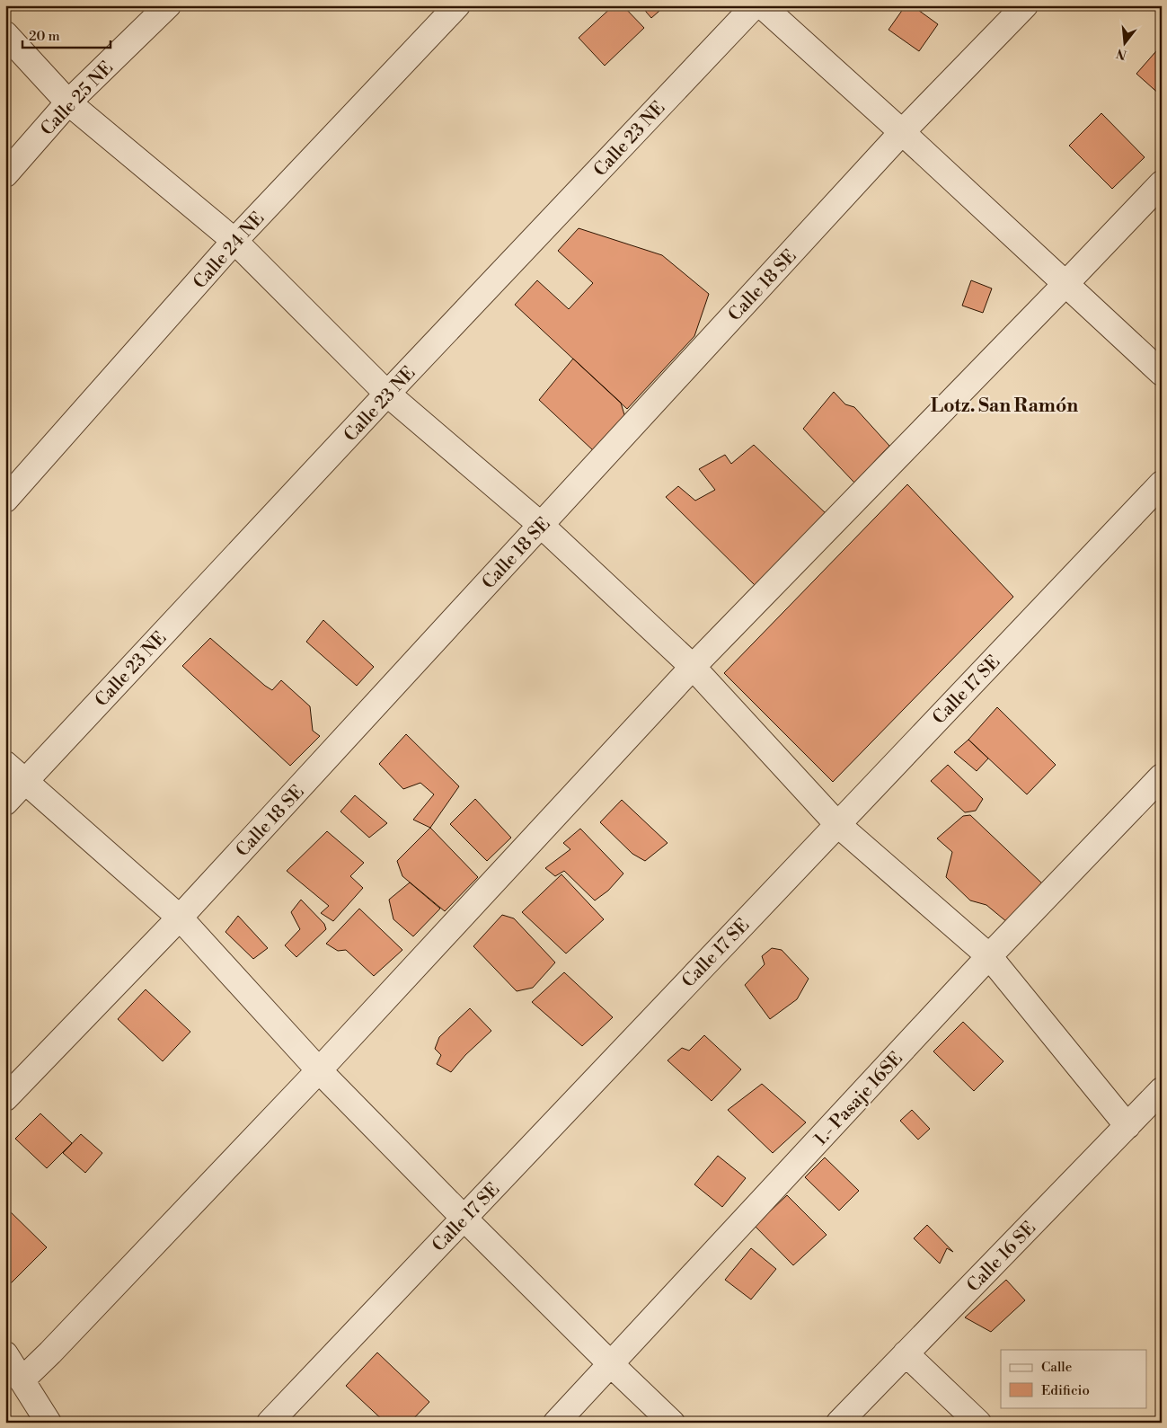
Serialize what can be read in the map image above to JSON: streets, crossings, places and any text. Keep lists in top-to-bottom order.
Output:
{
  "streets": {
    "street": [
      "Calle 25 NE",
      "Calle 23 NE",
      "Calle 24 NE",
      "Calle 18 SE",
      "Calle 17 SE",
      "1.- Pasaje 16SE",
      "Calle 16 SE"
    ]
  },
  "districts": ["Lotz. San Ramón"],
  "legend": ["Calle", "Edificio"],
  "scale_bar": "20 m",
  "north": "bottom"
}
